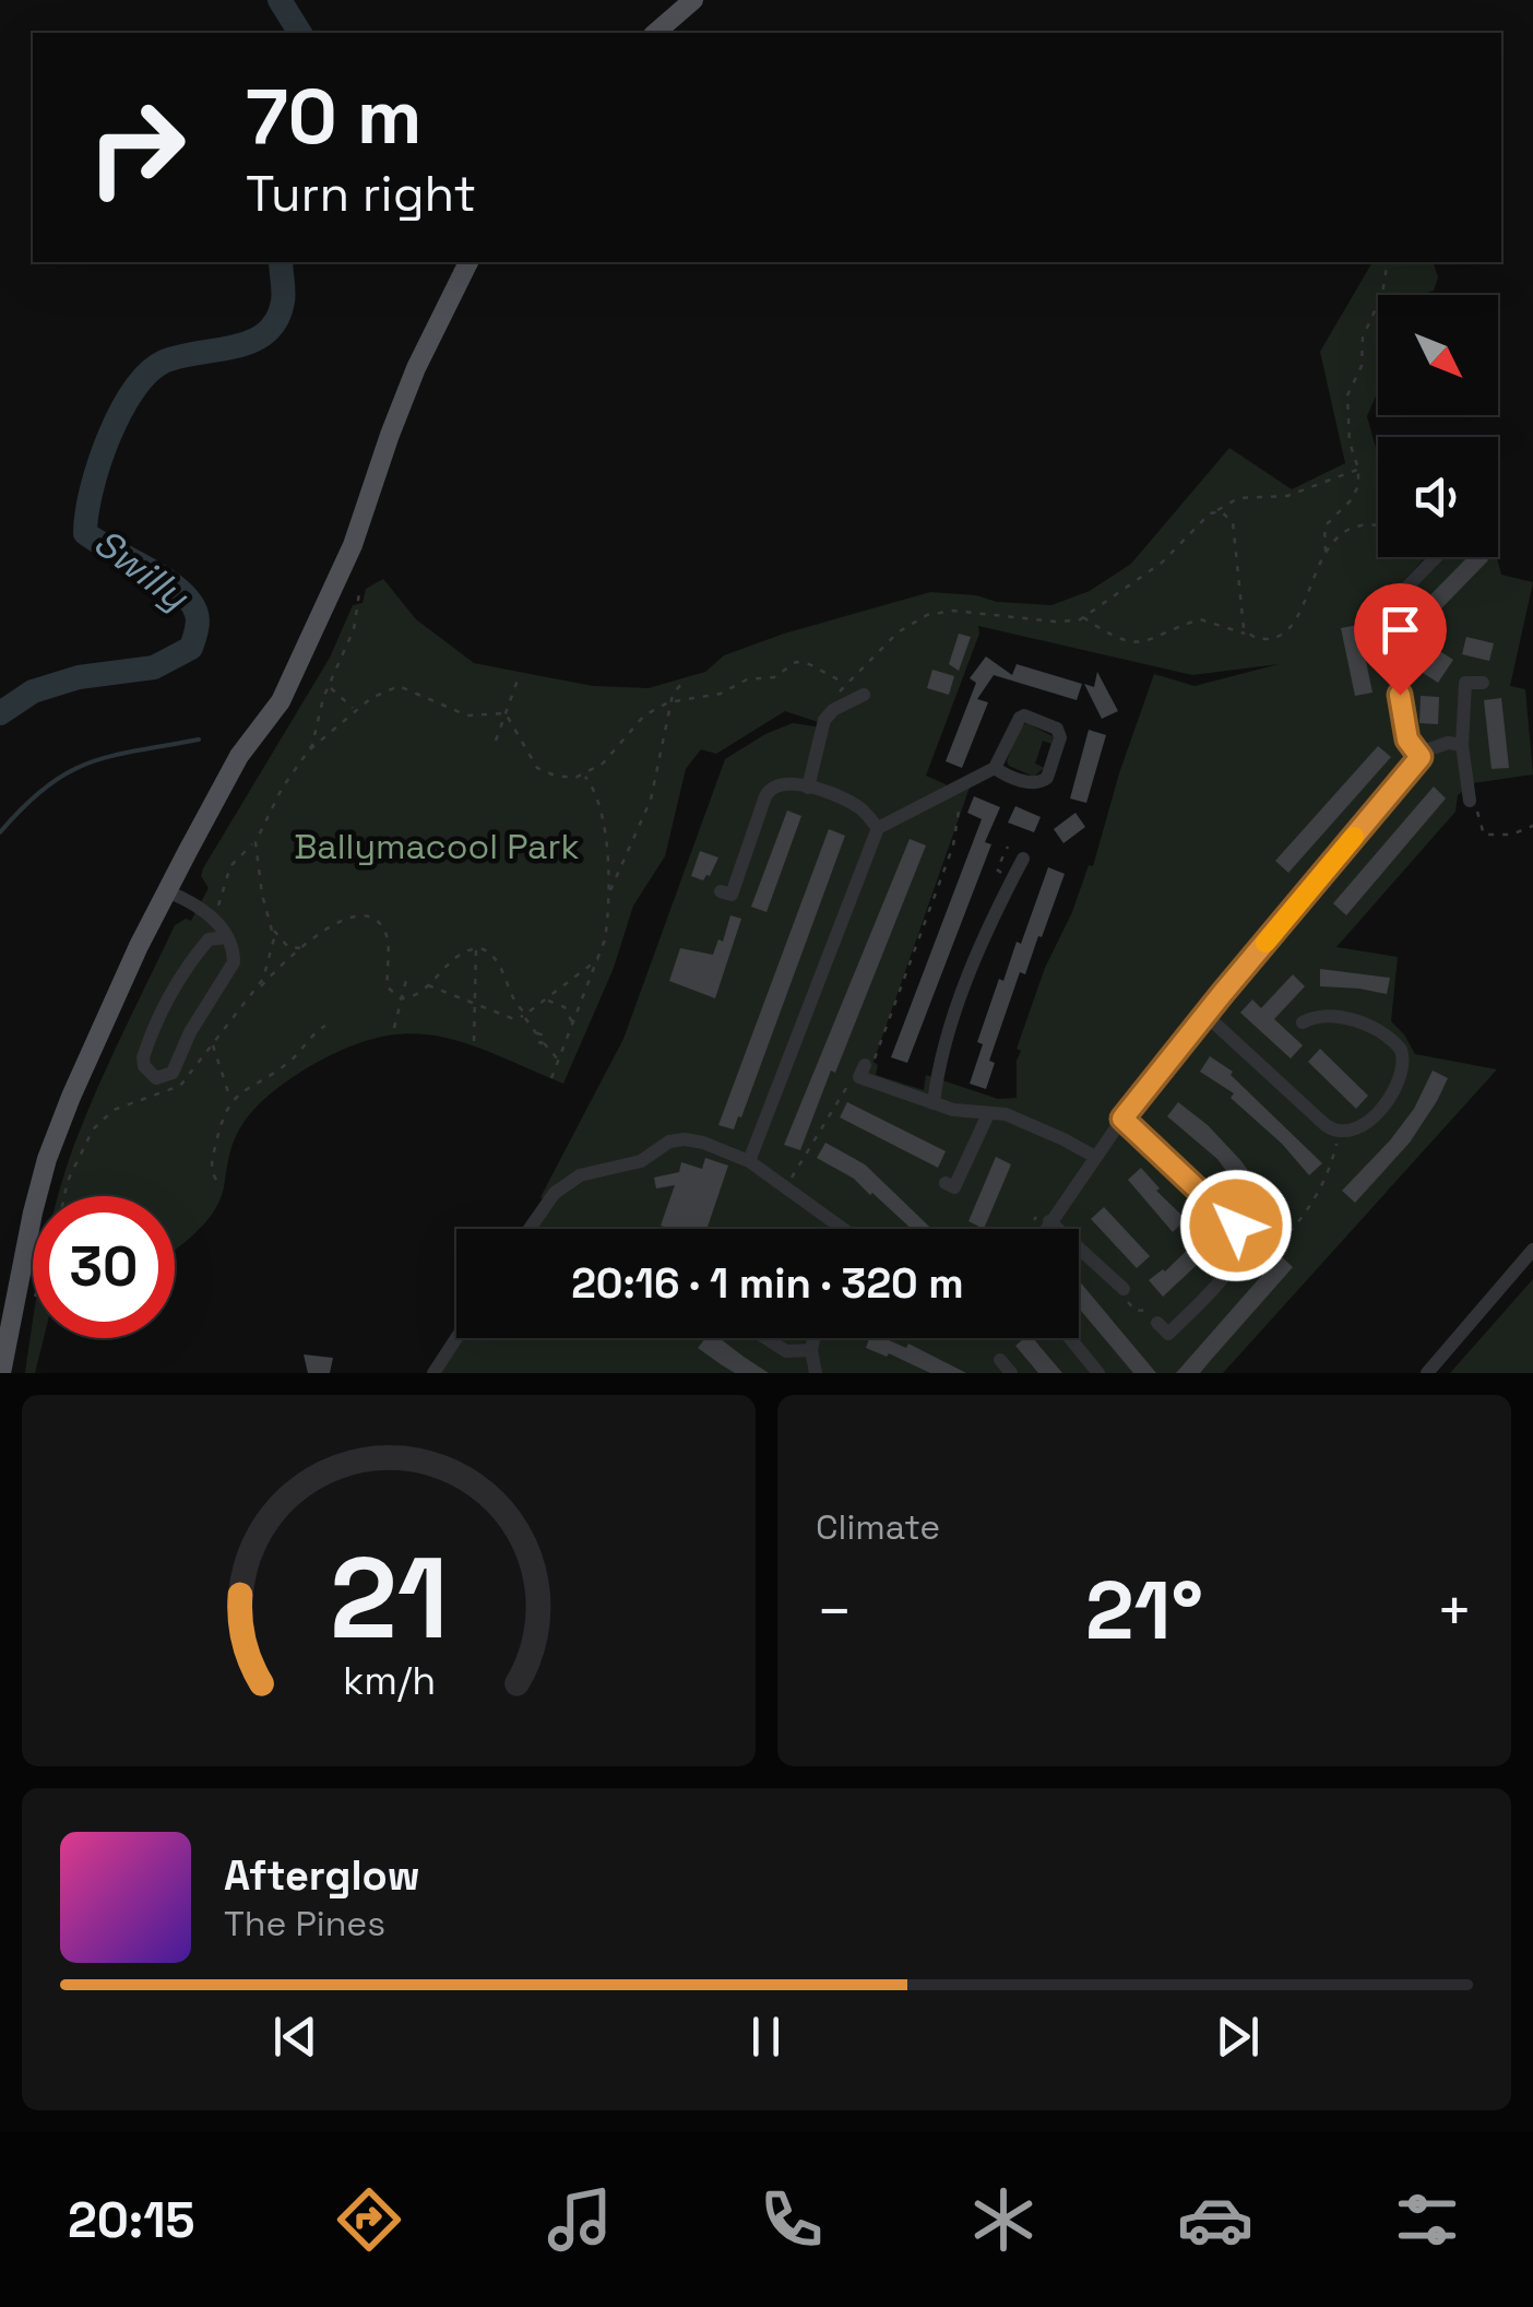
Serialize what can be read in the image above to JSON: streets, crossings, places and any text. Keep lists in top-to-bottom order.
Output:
{
  "water": ["Swilly"],
  "parks": ["Ballymacool Park"],
  "north": "bottom right",
  "page": {
    "turn": ["70 m", "Turn right"],
    "limit": "30",
    "trip": "20:16 · 1 min · 320 m",
    "tile": "Climate",
    "heat": ["−", "21°", "+"],
    "song": ["Afterglow", "The Pines"],
    "tabs": "20:15",
    "gauge": ["21", "km/h"]
  }
}
